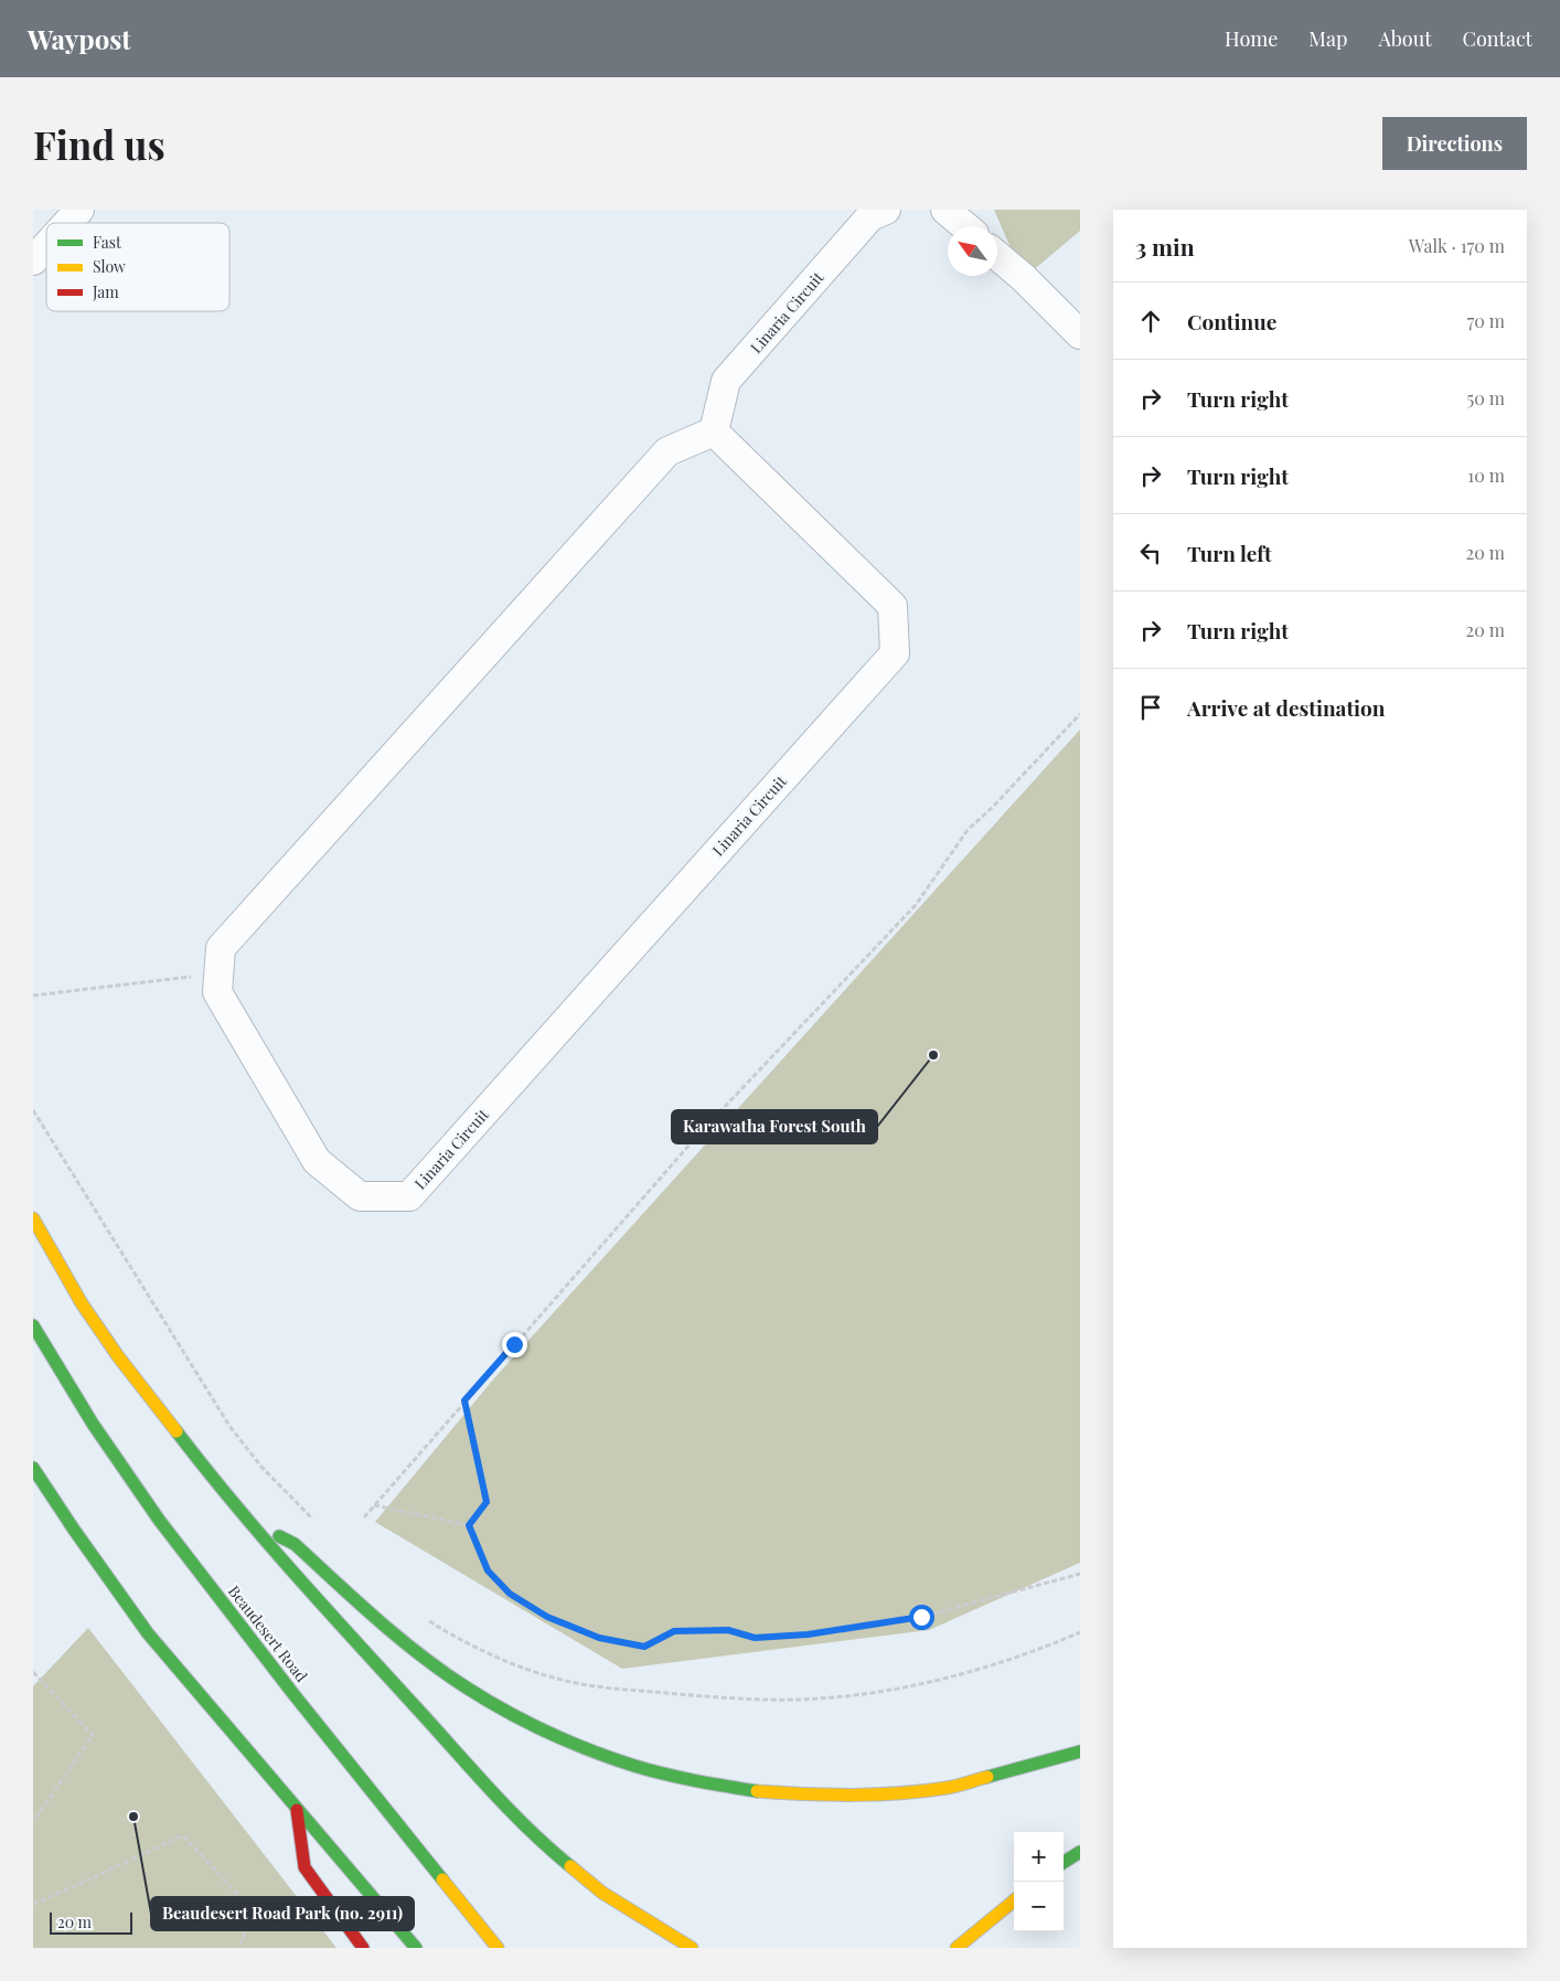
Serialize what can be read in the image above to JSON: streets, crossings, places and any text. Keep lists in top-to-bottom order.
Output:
{
  "streets": {
    "highway": ["Beaudesert Road"],
    "street": ["Linaria Circuit"]
  },
  "places": ["Karawatha Forest South", "Beaudesert Road Park (no. 2911)"],
  "legend": ["Fast", "Slow", "Jam"],
  "scale_bar": "20 m",
  "north": "top left",
  "page": {
    "header": "Waypost",
    "nav": [
      "Home",
      "Map",
      "About",
      "Contact"
    ],
    "buttons": "Directions",
    "title": "Find us",
    "heading": ["3 min", "Walk · 170 m"],
    "list": [
      ["Continue", "70 m"],
      ["Turn right", "50 m"],
      ["Turn right", "10 m"],
      ["Turn left", "20 m"],
      ["Turn right", "20 m"],
      "Arrive at destination"
    ],
    "map_buttons": ["+", "−"],
    "scale": "20 m"
  }
}
